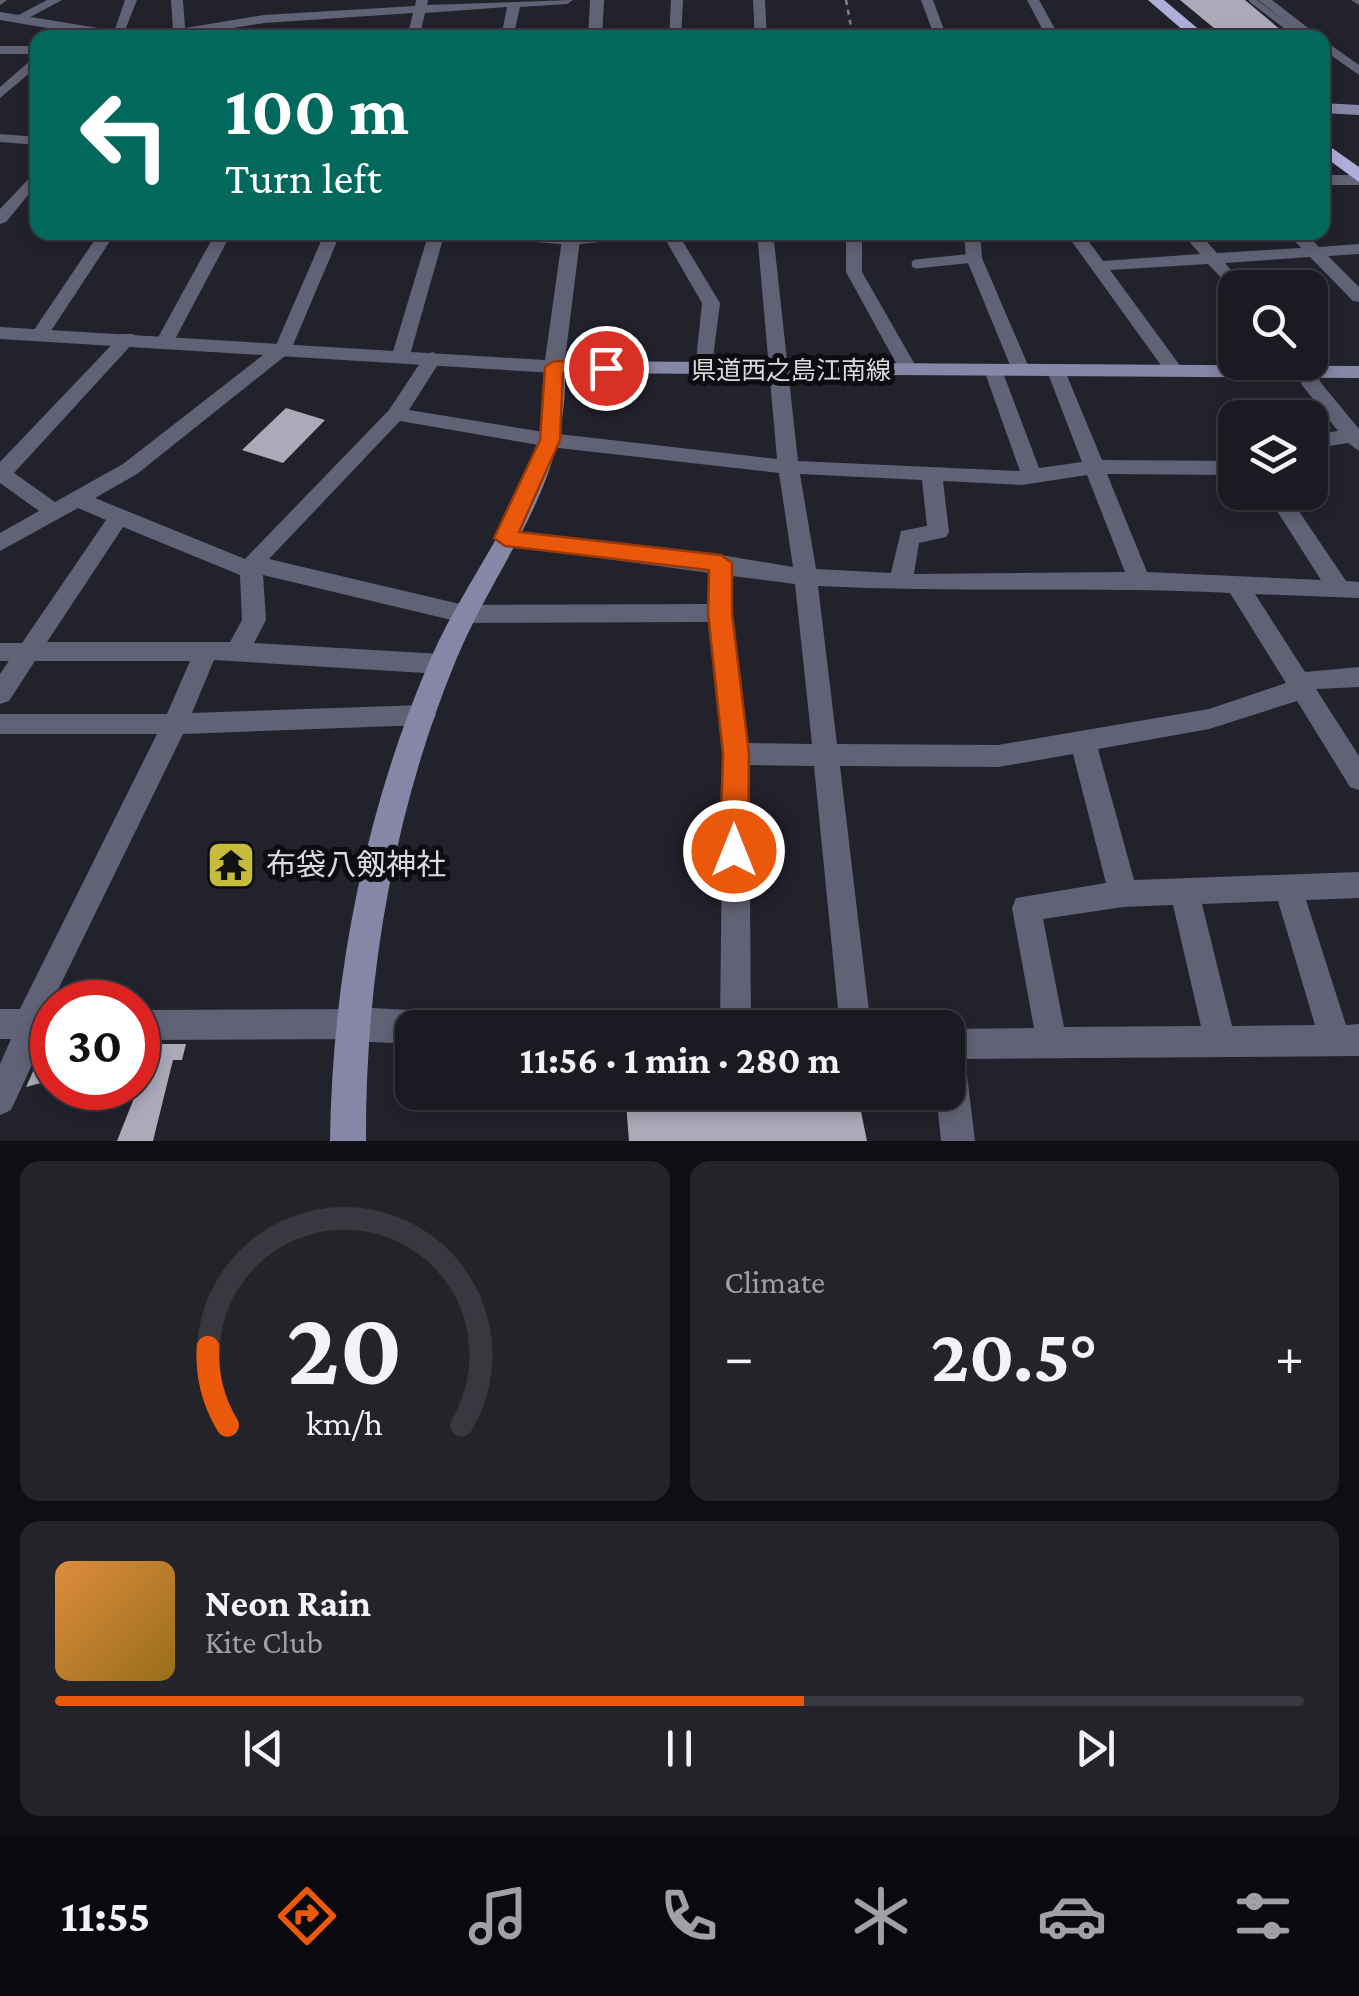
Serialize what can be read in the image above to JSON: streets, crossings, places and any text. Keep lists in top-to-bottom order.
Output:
{
  "streets": {
    "main road": ["県道西之島江南線"]
  },
  "places": {
    "temple": ["布袋八剱神社"]
  },
  "page": {
    "turn": ["100 m", "Turn left"],
    "limit": "30",
    "trip": "11:56 · 1 min · 280 m",
    "tile": "Climate",
    "heat": ["−", "20.5°", "+"],
    "song": ["Neon Rain", "Kite Club"],
    "tabs": "11:55",
    "gauge": ["20", "km/h"]
  }
}
